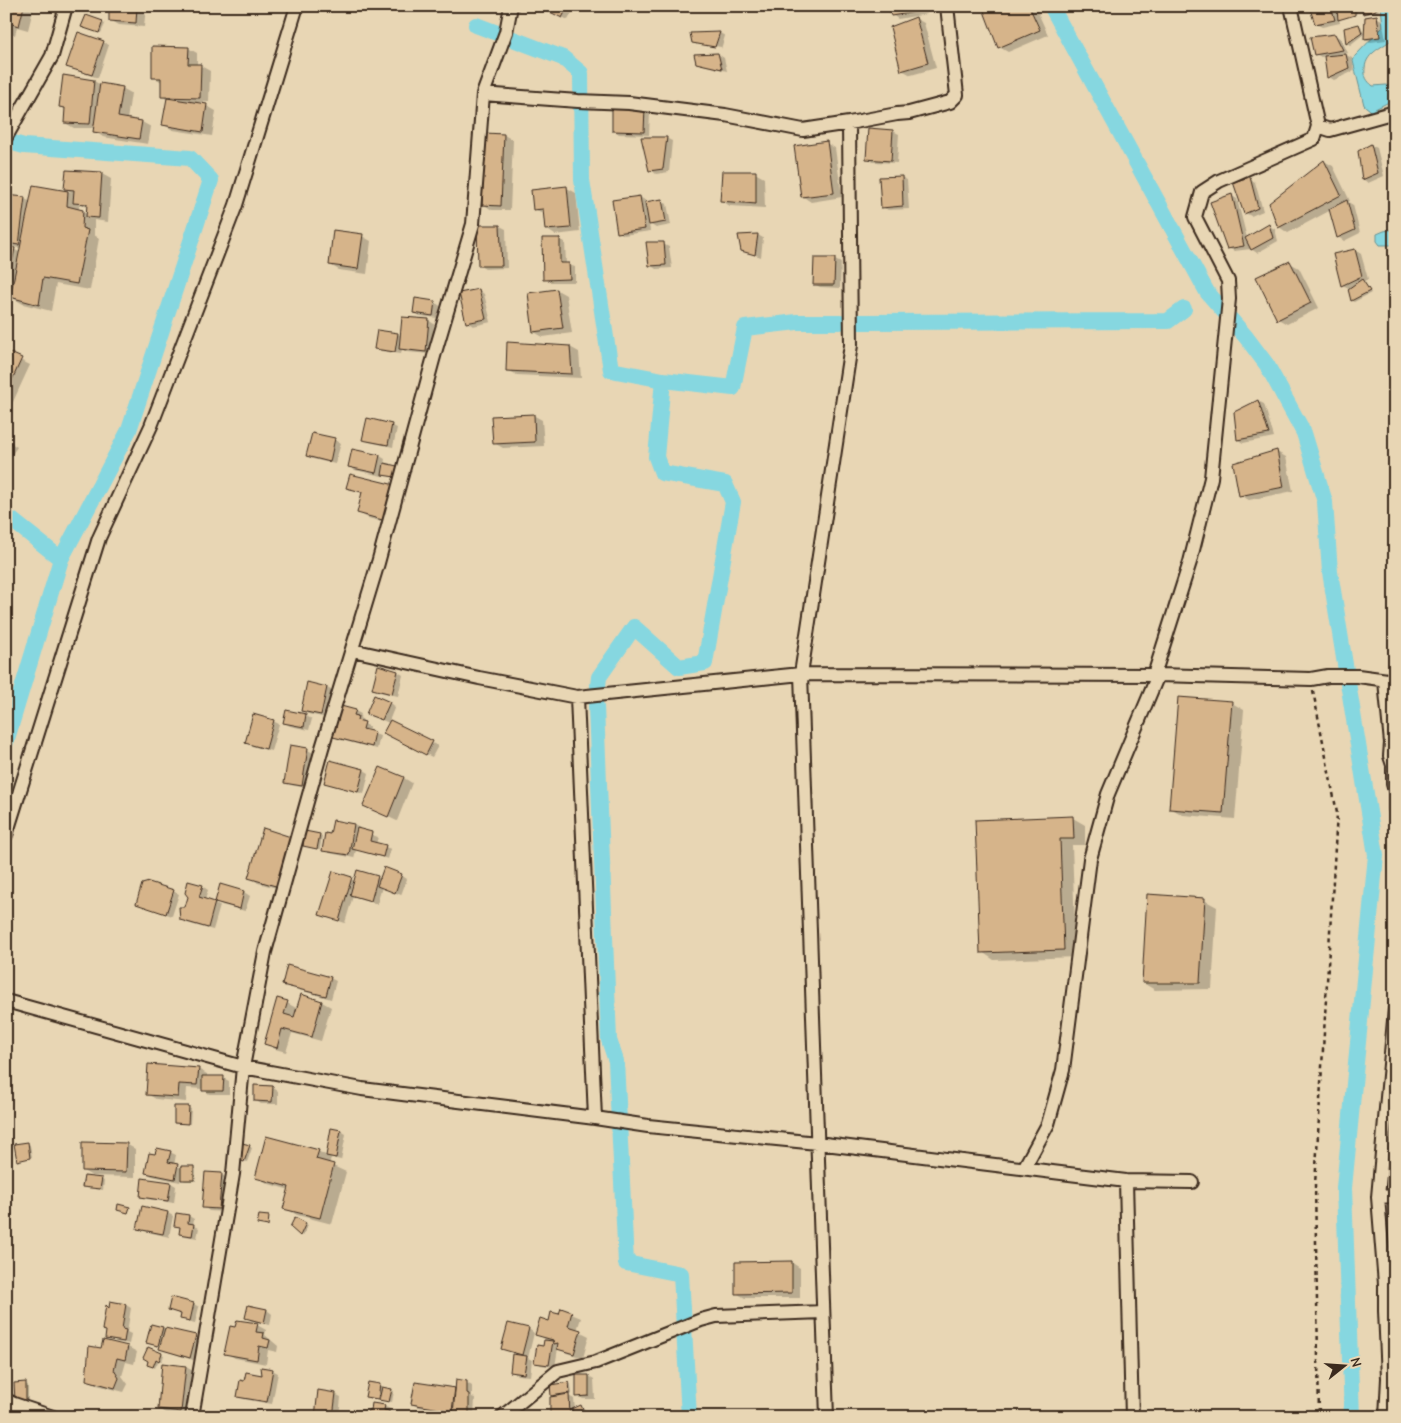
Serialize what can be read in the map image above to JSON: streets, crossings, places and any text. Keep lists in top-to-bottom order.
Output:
{
  "north": "right"
}
